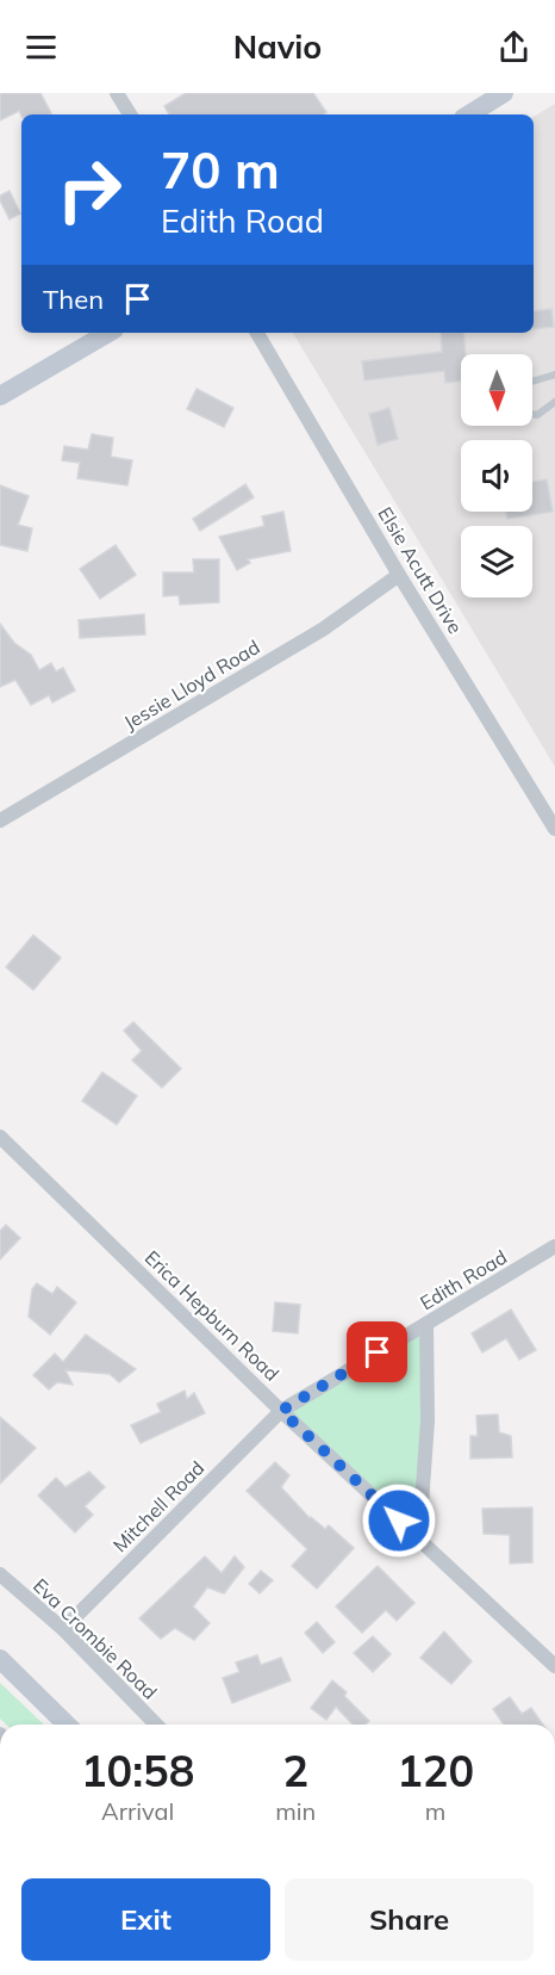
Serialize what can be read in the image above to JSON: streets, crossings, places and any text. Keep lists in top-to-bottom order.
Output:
{
  "streets": {
    "street": [
      "Elsie Acutt Drive",
      "Jessie Lloyd Road",
      "Edith Road",
      "Erica Hepburn Road",
      "Mitchell Road",
      "Eva Crombie Road"
    ]
  },
  "crossings": [
    ["Elsie Acutt Drive", "Jessie Lloyd Road"],
    ["Edith Road", "Erica Hepburn Road"],
    ["Edith Road", "Mitchell Road"],
    ["Erica Hepburn Road", "Mitchell Road"],
    ["Mitchell Road", "Eva Crombie Road"]
  ],
  "north": "bottom",
  "page": {
    "header": "Navio",
    "turn": ["70 m", "Edith Road"],
    "then": "Then",
    "eta": [
      "10:58",
      "Arrival",
      "2",
      "min",
      "120",
      "m"
    ],
    "buttons": ["Exit", "Share"]
  }
}
